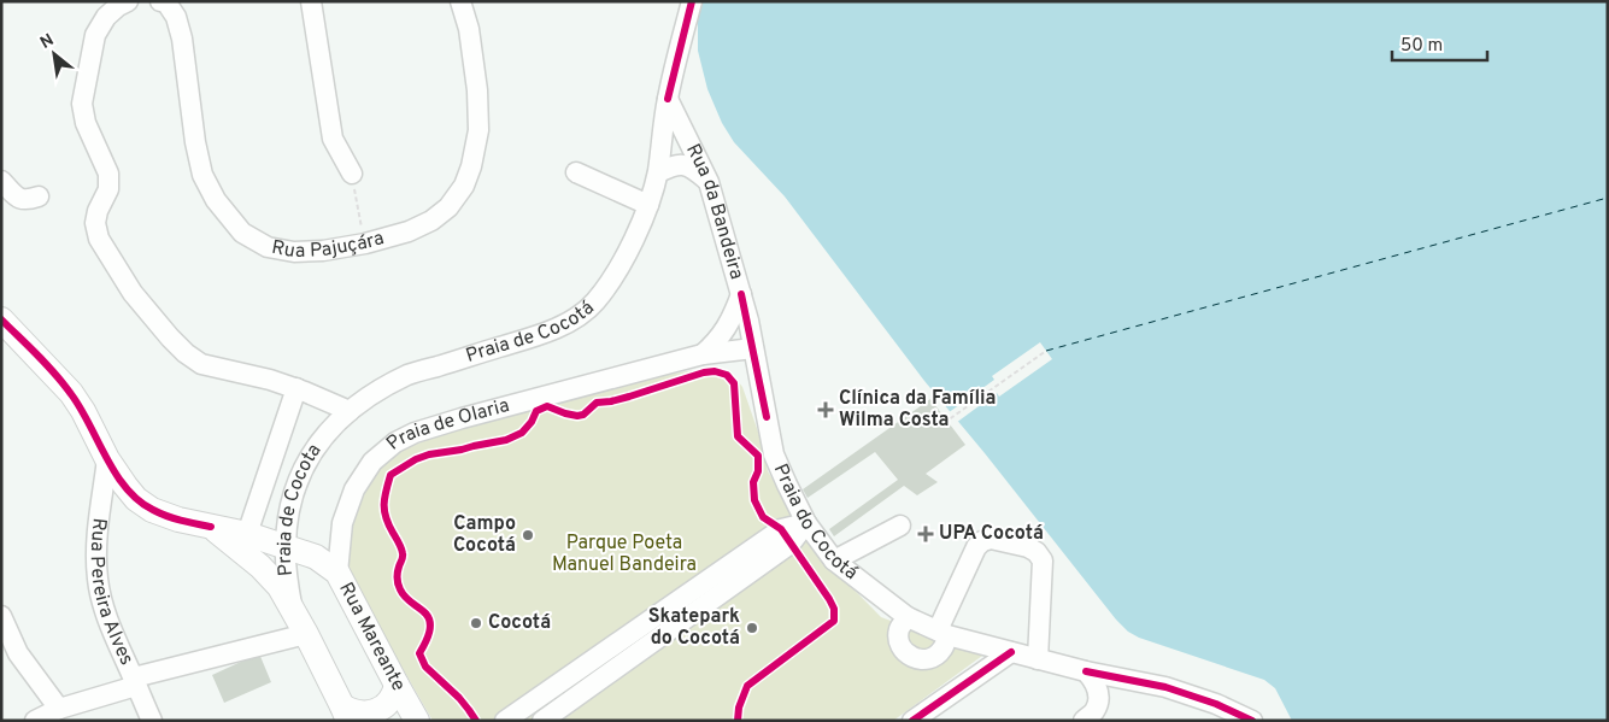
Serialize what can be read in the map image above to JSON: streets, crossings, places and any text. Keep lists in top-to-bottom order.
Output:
{
  "streets": {
    "main road": ["Rua Mareante"],
    "street": [
      "Rua da Bandeira",
      "Rua Pajuçára",
      "Praia de Cocotá",
      "Praia de Olaria",
      "Praia de Cocota",
      "Praia do Cocotá",
      "Rua Pereira Alves"
    ]
  },
  "crossings": [
    ["Rua da Bandeira", "Praia de Olaria"],
    ["Rua da Bandeira", "Praia do Cocotá"],
    ["Praia de Cocotá", "Praia de Cocota"],
    ["Praia de Olaria", "Praia do Cocotá"],
    ["Praia de Olaria", "Rua Mareante"],
    ["Praia de Cocota", "Rua Mareante"],
    ["Rua Pereira Alves", "Rua Mareante"]
  ],
  "parks": ["Parque Poeta Manuel Bandeira"],
  "places": {
    "health": ["Clínica da Família Wilma Costa", "UPA Cocotá"],
    "other": ["Campo Cocotá", "Cocotá", "Skatepark do Cocotá"]
  },
  "scale_bar": "50 m",
  "north": "top left"
}
